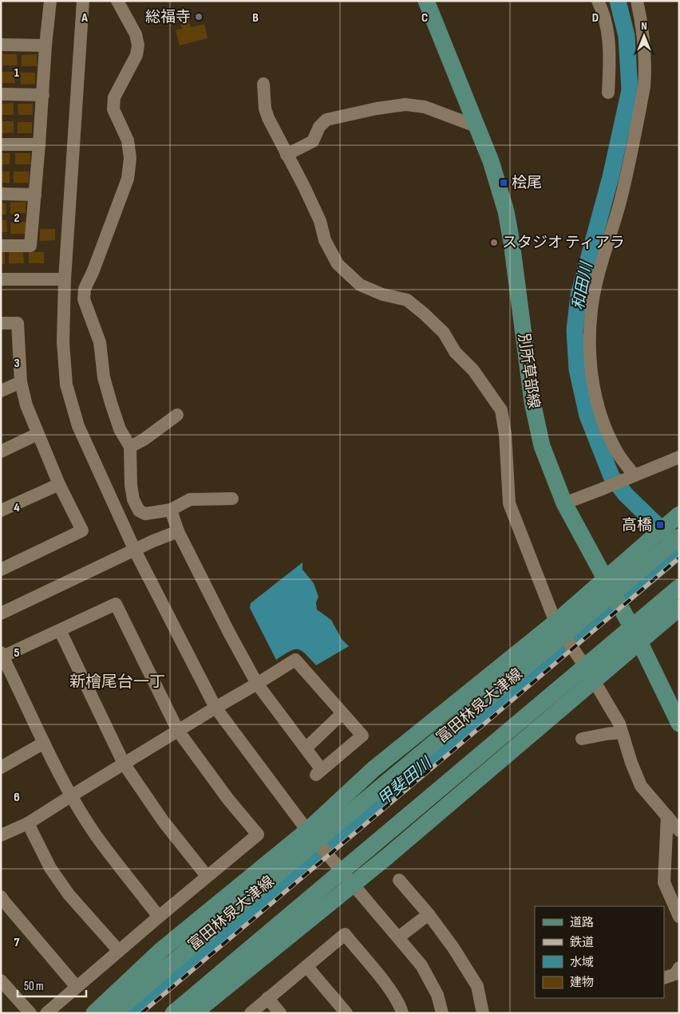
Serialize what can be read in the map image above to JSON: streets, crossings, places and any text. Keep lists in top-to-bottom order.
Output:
{
  "streets": {
    "main road": ["別所草部線", "富田林泉大津線"]
  },
  "districts": ["新檜尾台一丁"],
  "water": ["和田川", "甲斐田川"],
  "places": {
    "other": ["総福寺", "スタジオ ティアラ"],
    "transit": ["桧尾", "高橋"]
  },
  "legend": [
    "道路",
    "鉄道",
    "水域",
    "建物"
  ],
  "scale_bar": "50 m",
  "north": "top",
  "grid": {
    "columns": [
      "A",
      "B",
      "C",
      "D"
    ],
    "rows": [
      "1",
      "2",
      "3",
      "4",
      "5",
      "6",
      "7"
    ]
  }
}
